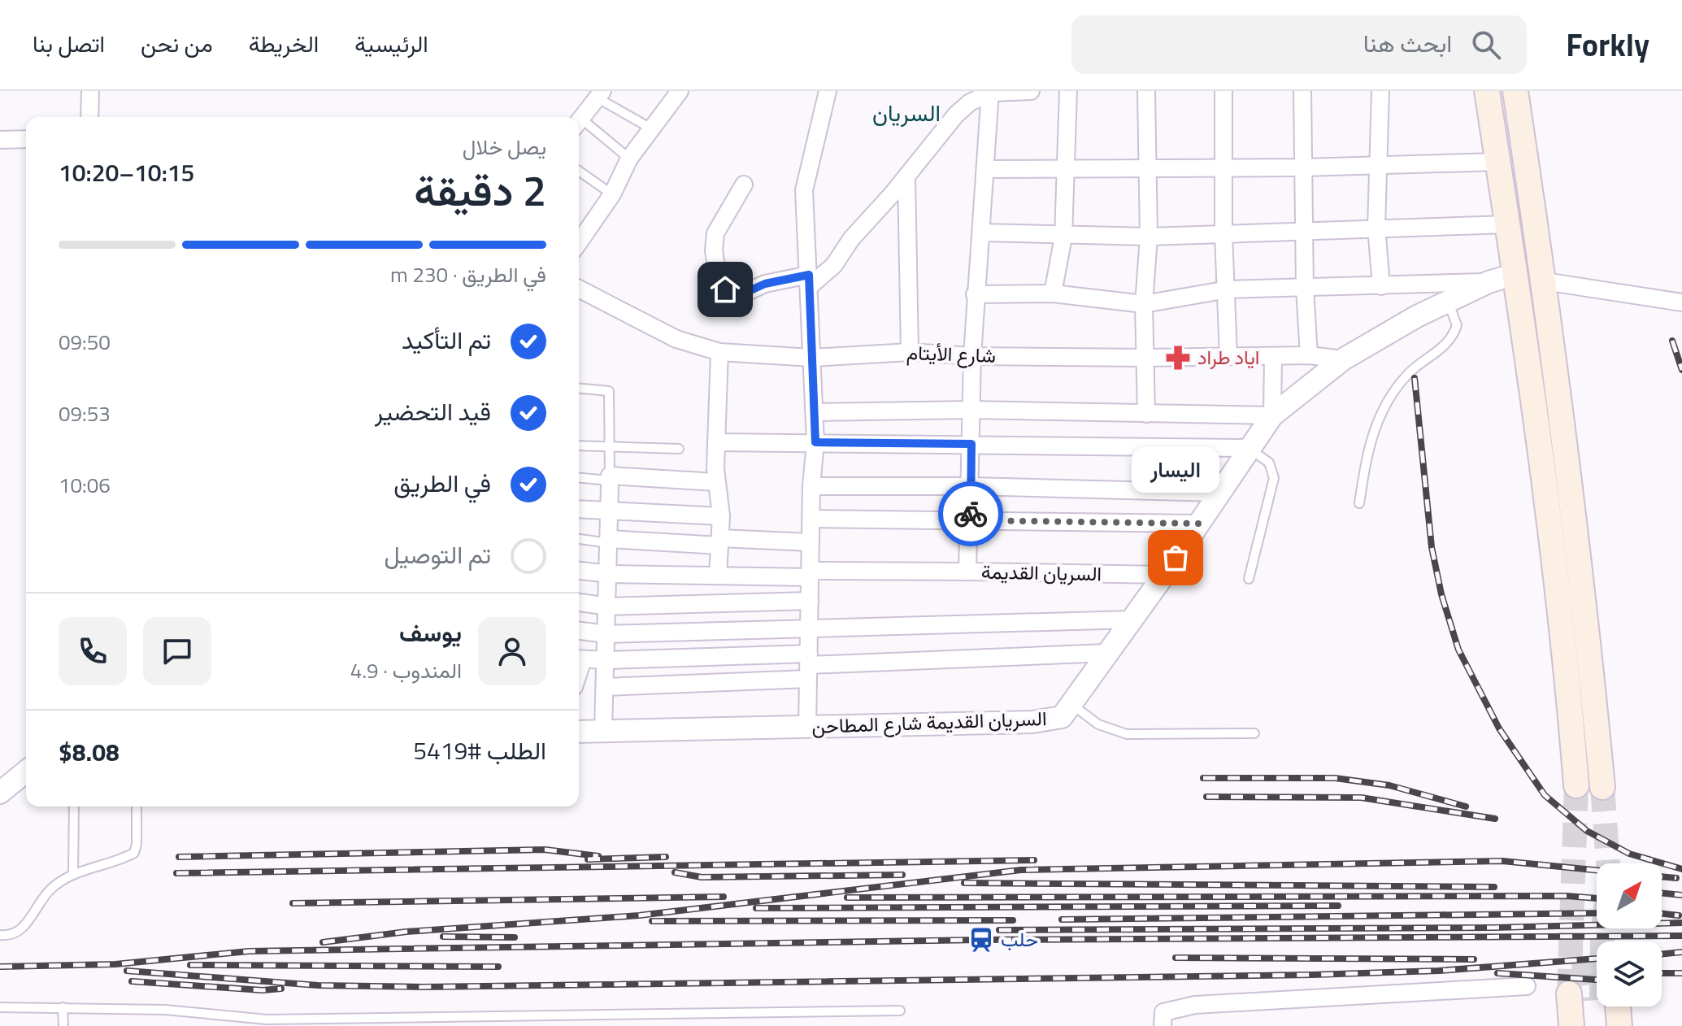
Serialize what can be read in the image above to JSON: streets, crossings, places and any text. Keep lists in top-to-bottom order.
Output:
{
  "streets": {
    "street": ["شارع الأيتام", "السريان القديمة", "السريان القديمة شارع المطاحن"]
  },
  "crossings": [
    ["شارع الأيتام", "السريان القديمة"],
    ["شارع الأيتام", "السريان القديمة شارع المطاحن"],
    ["السريان القديمة", "السريان القديمة شارع المطاحن"]
  ],
  "districts": ["السريان"],
  "places": {
    "pharmacy": ["اياد طراد"],
    "other": ["اليسار"],
    "station": ["حلب"]
  },
  "north": "top right",
  "page": {
    "header": "Forkly",
    "search": "ابحث هنا",
    "nav": [
      "الرئيسية",
      "الخريطة",
      "من نحن",
      "اتصل بنا"
    ],
    "heading": ["2 دقيقة", "يصل خلال", "10:15–10:20"],
    "panel": [
      "يوسف",
      "المندوب · 4.9",
      "الطلب #5419",
      "$8.08"
    ],
    "bar": "في الطريق · 230 m",
    "list": [
      ["تم التأكيد", "09:50"],
      ["قيد التحضير", "09:53"],
      ["في الطريق", "10:06"],
      "تم التوصيل"
    ],
    "bubble": "اليسار"
  }
}
